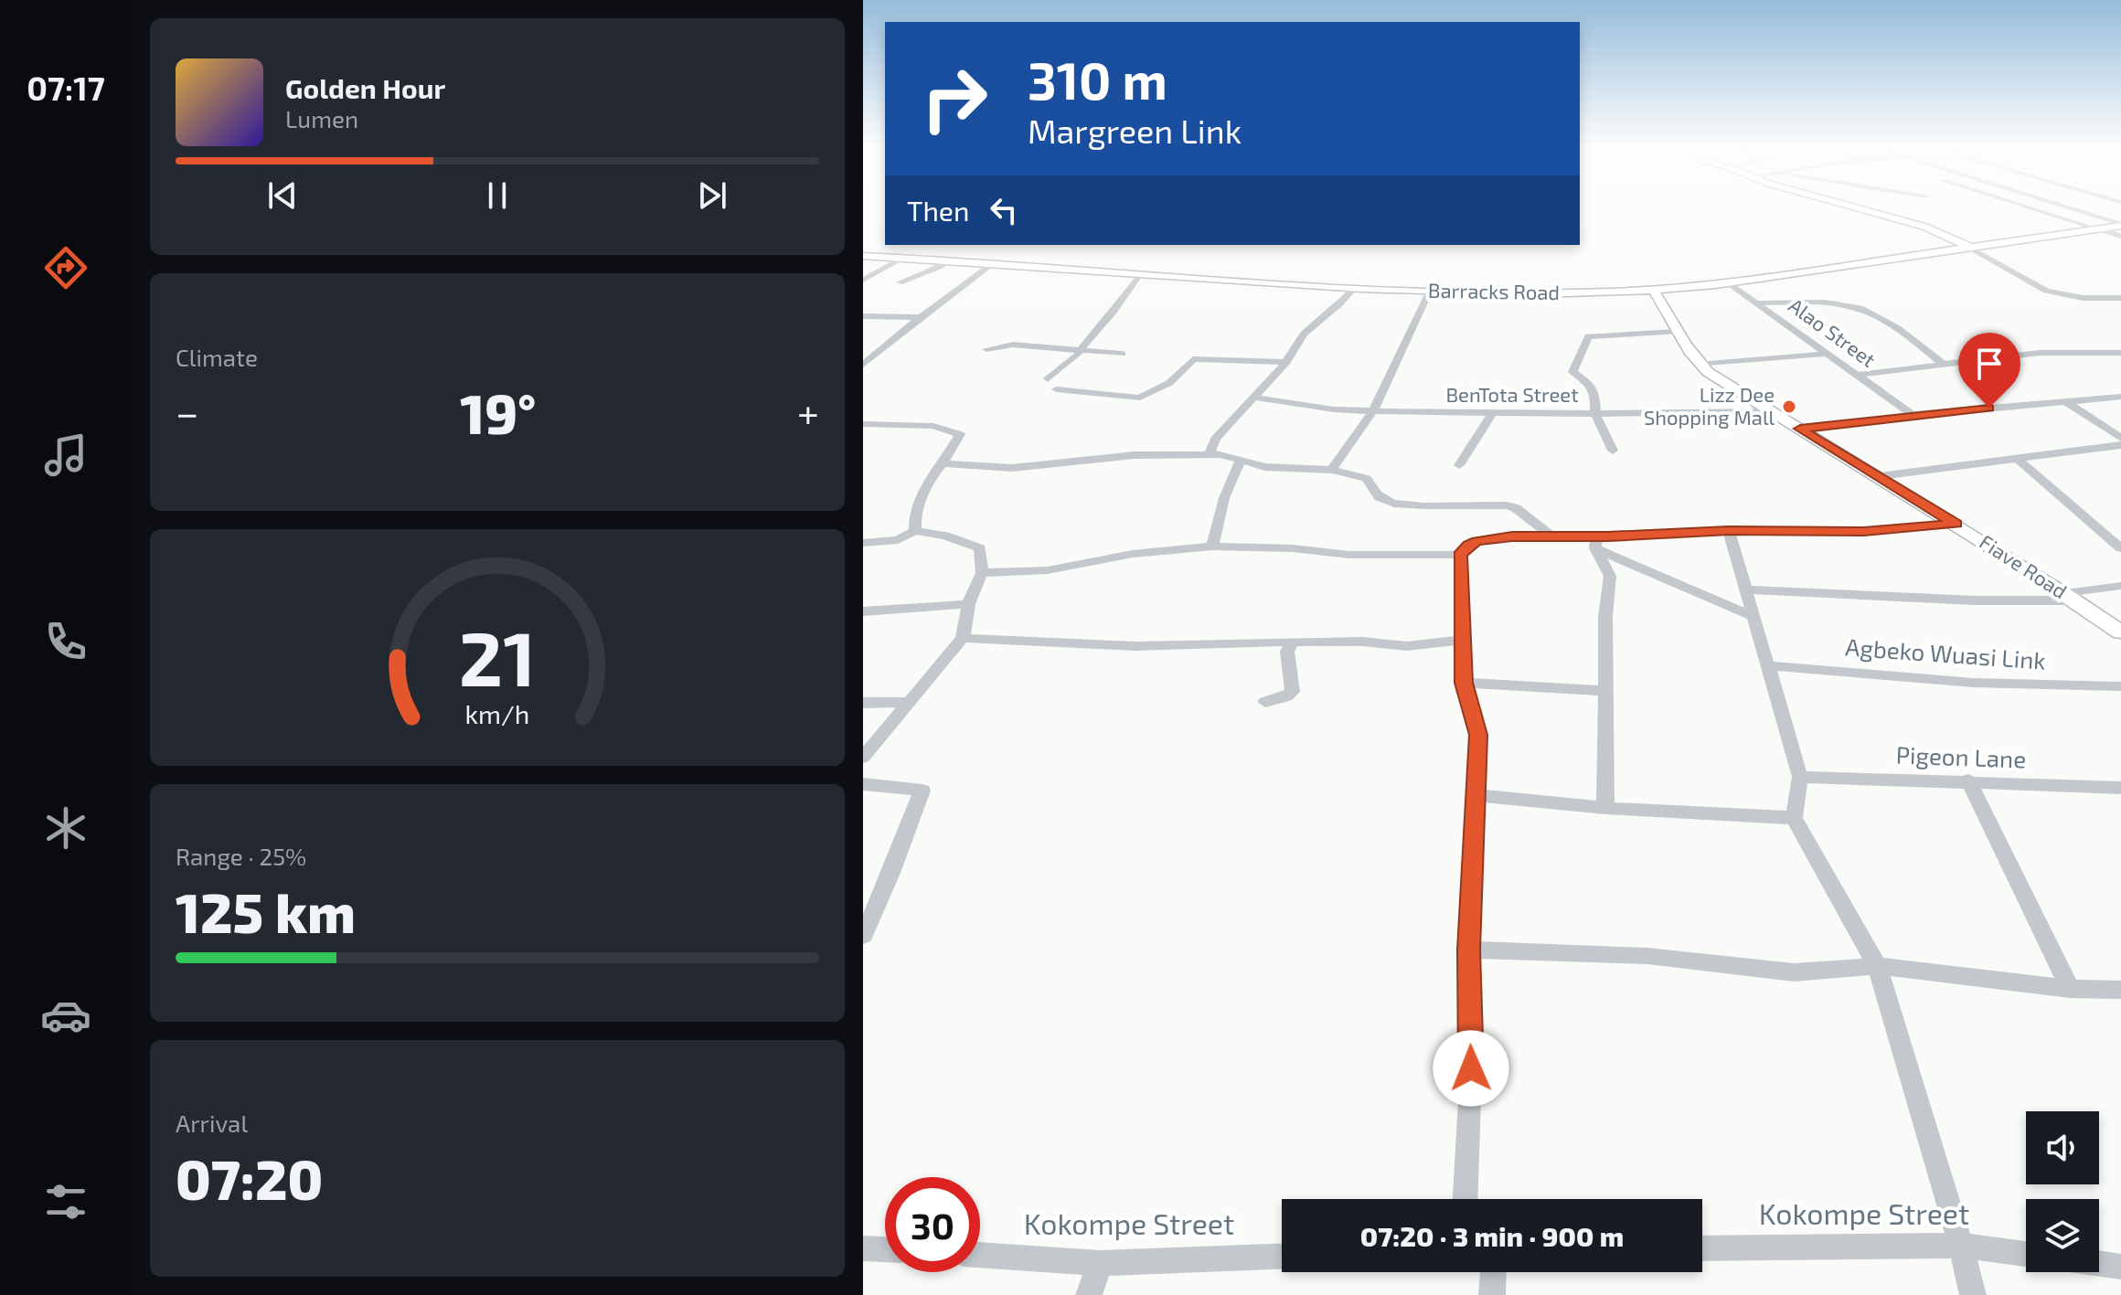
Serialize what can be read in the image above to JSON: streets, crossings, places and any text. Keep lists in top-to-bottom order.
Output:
{
  "streets": {
    "street": [
      "Barracks Road",
      "Alao Street",
      "BenTota Street",
      "Fiave Road",
      "Agbeko Wuasi Link",
      "Pigeon Lane",
      "Kokompe Street"
    ]
  },
  "crossings": [
    ["Barracks Road", "Alao Street"],
    ["Barracks Road", "Fiave Road"],
    ["BenTota Street", "Fiave Road"]
  ],
  "places": ["Lizz Dee Shopping Mall"],
  "page": {
    "tabs": "07:17",
    "turn": ["310 m", "Margreen Link"],
    "song": ["Golden Hour", "Lumen"],
    "then": "Then",
    "tile": [
      "Climate",
      ["Range · 25%", "125 km"],
      ["Arrival", "07:20"]
    ],
    "heat": ["−", "19°", "+"],
    "limit": "30",
    "trip": "07:20 · 3 min · 900 m",
    "gauge": ["21", "km/h"]
  }
}
